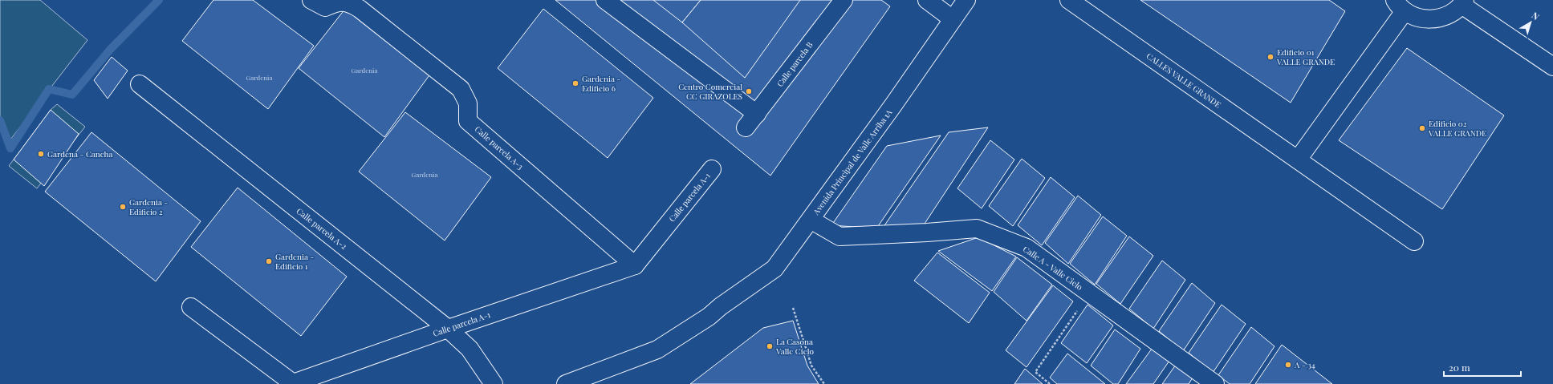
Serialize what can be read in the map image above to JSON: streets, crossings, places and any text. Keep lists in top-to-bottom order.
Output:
{
  "streets": {
    "street": [
      "Calle parcela B",
      "CALLES VALLE GRANDE",
      "Calle parcela A-3",
      "Avenida Principal de Valle Arriba 1A",
      "Calle parcela A-1",
      "Calle parcela A-2",
      "Calle A - Valle Cielo"
    ]
  },
  "crossings": [
    ["Calle parcela A-3", "Calle parcela A-1"],
    ["Avenida Principal de Valle Arriba 1A", "Calle A - Valle Cielo"],
    ["Calle parcela A-1", "Calle parcela A-2"]
  ],
  "places": [
    "Edificio 01 VALLE GRANDE",
    "Gardenia - Edificio 6",
    "Centro Comercial CC GIRAZOLES",
    "Edificio 02 VALLE GRANDE",
    "Gardena - Cancha",
    "Gardenia - Edificio 2",
    "Gardenia - Edificio 1",
    "La Casona Valle Cielo",
    "A - 34"
  ],
  "house_numbers": ["Gardenia", "Gardenia", "Gardenia"],
  "scale_bar": "20 m",
  "north": "top right"
}
